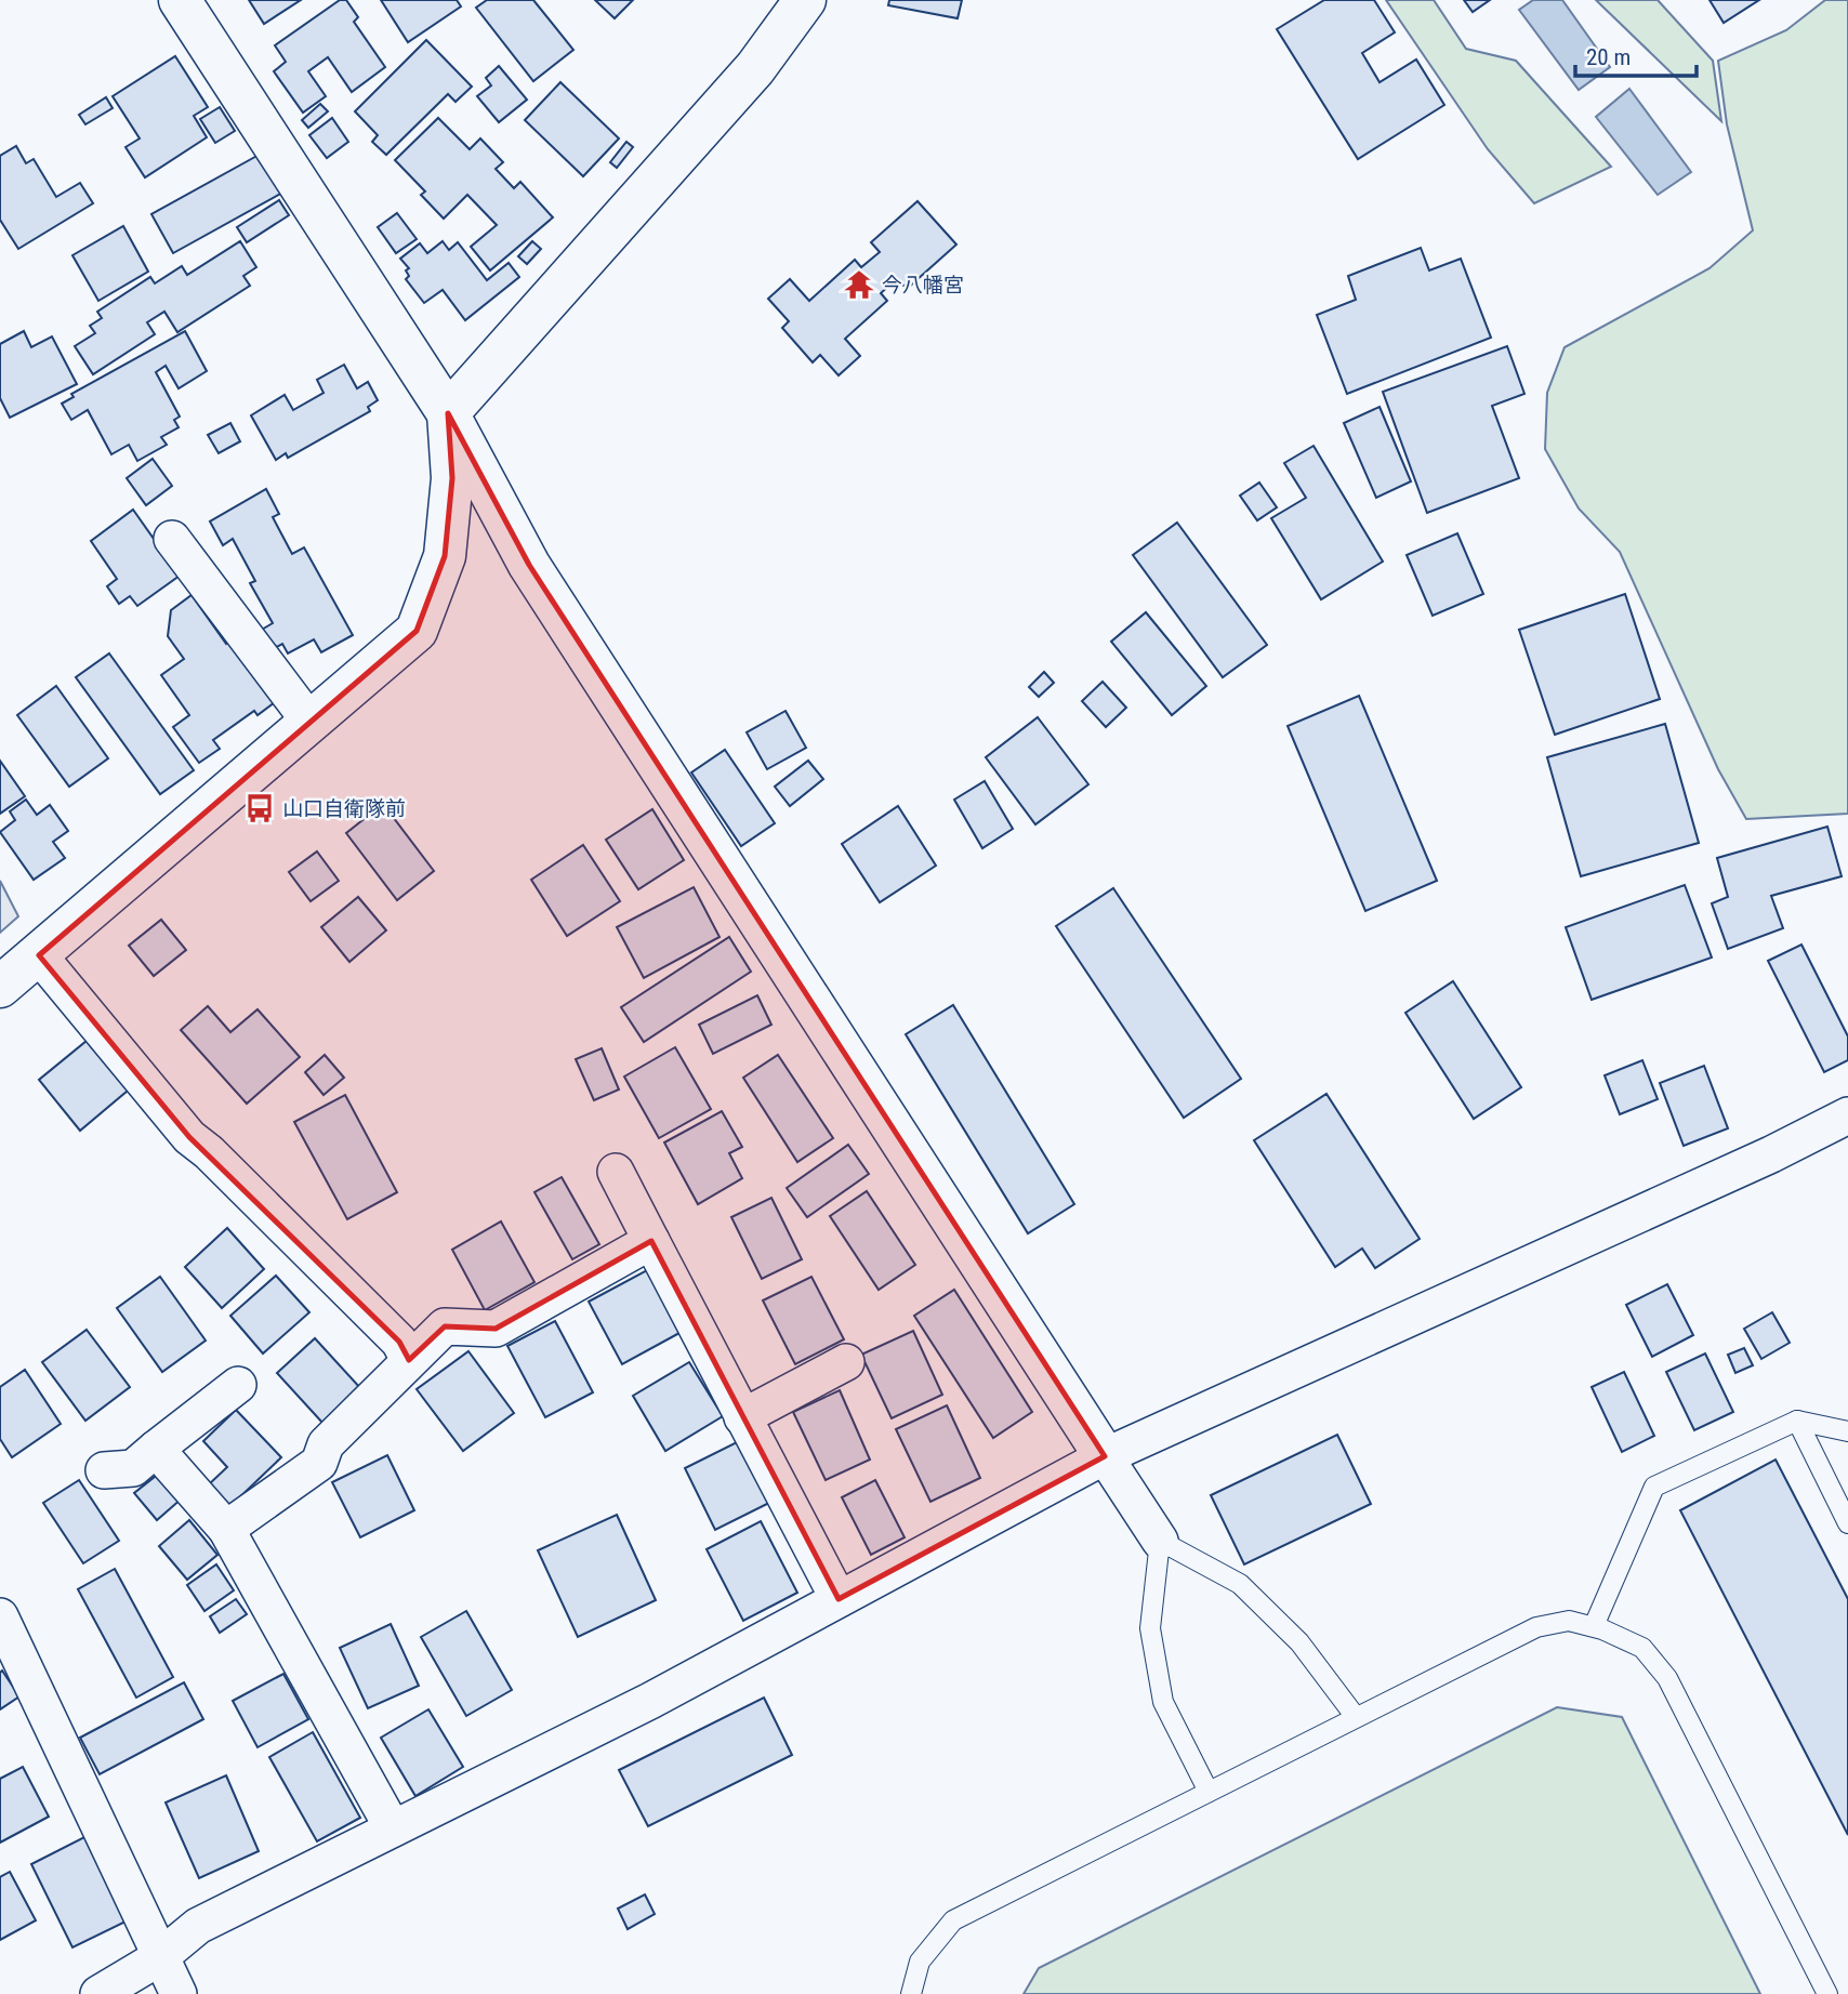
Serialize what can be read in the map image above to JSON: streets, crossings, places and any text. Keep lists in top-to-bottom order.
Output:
{
  "places": {
    "temple": ["今八幡宮"],
    "bus stop": ["山口自衛隊前"]
  },
  "scale_bar": "20 m"
}
